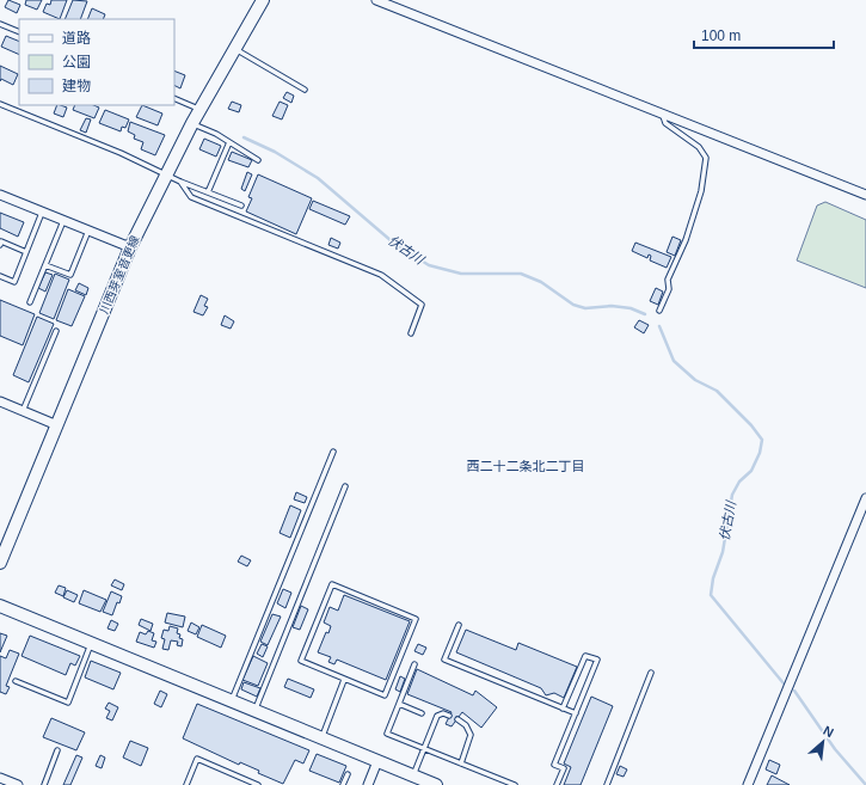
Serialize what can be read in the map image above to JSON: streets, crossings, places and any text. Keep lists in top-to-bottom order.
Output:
{
  "streets": {
    "main road": ["川西芽室音更線"]
  },
  "districts": ["西二十二条北二丁目"],
  "water": ["伏古川"],
  "legend": ["道路", "公園", "建物"],
  "scale_bar": "100 m",
  "north": "top right"
}
